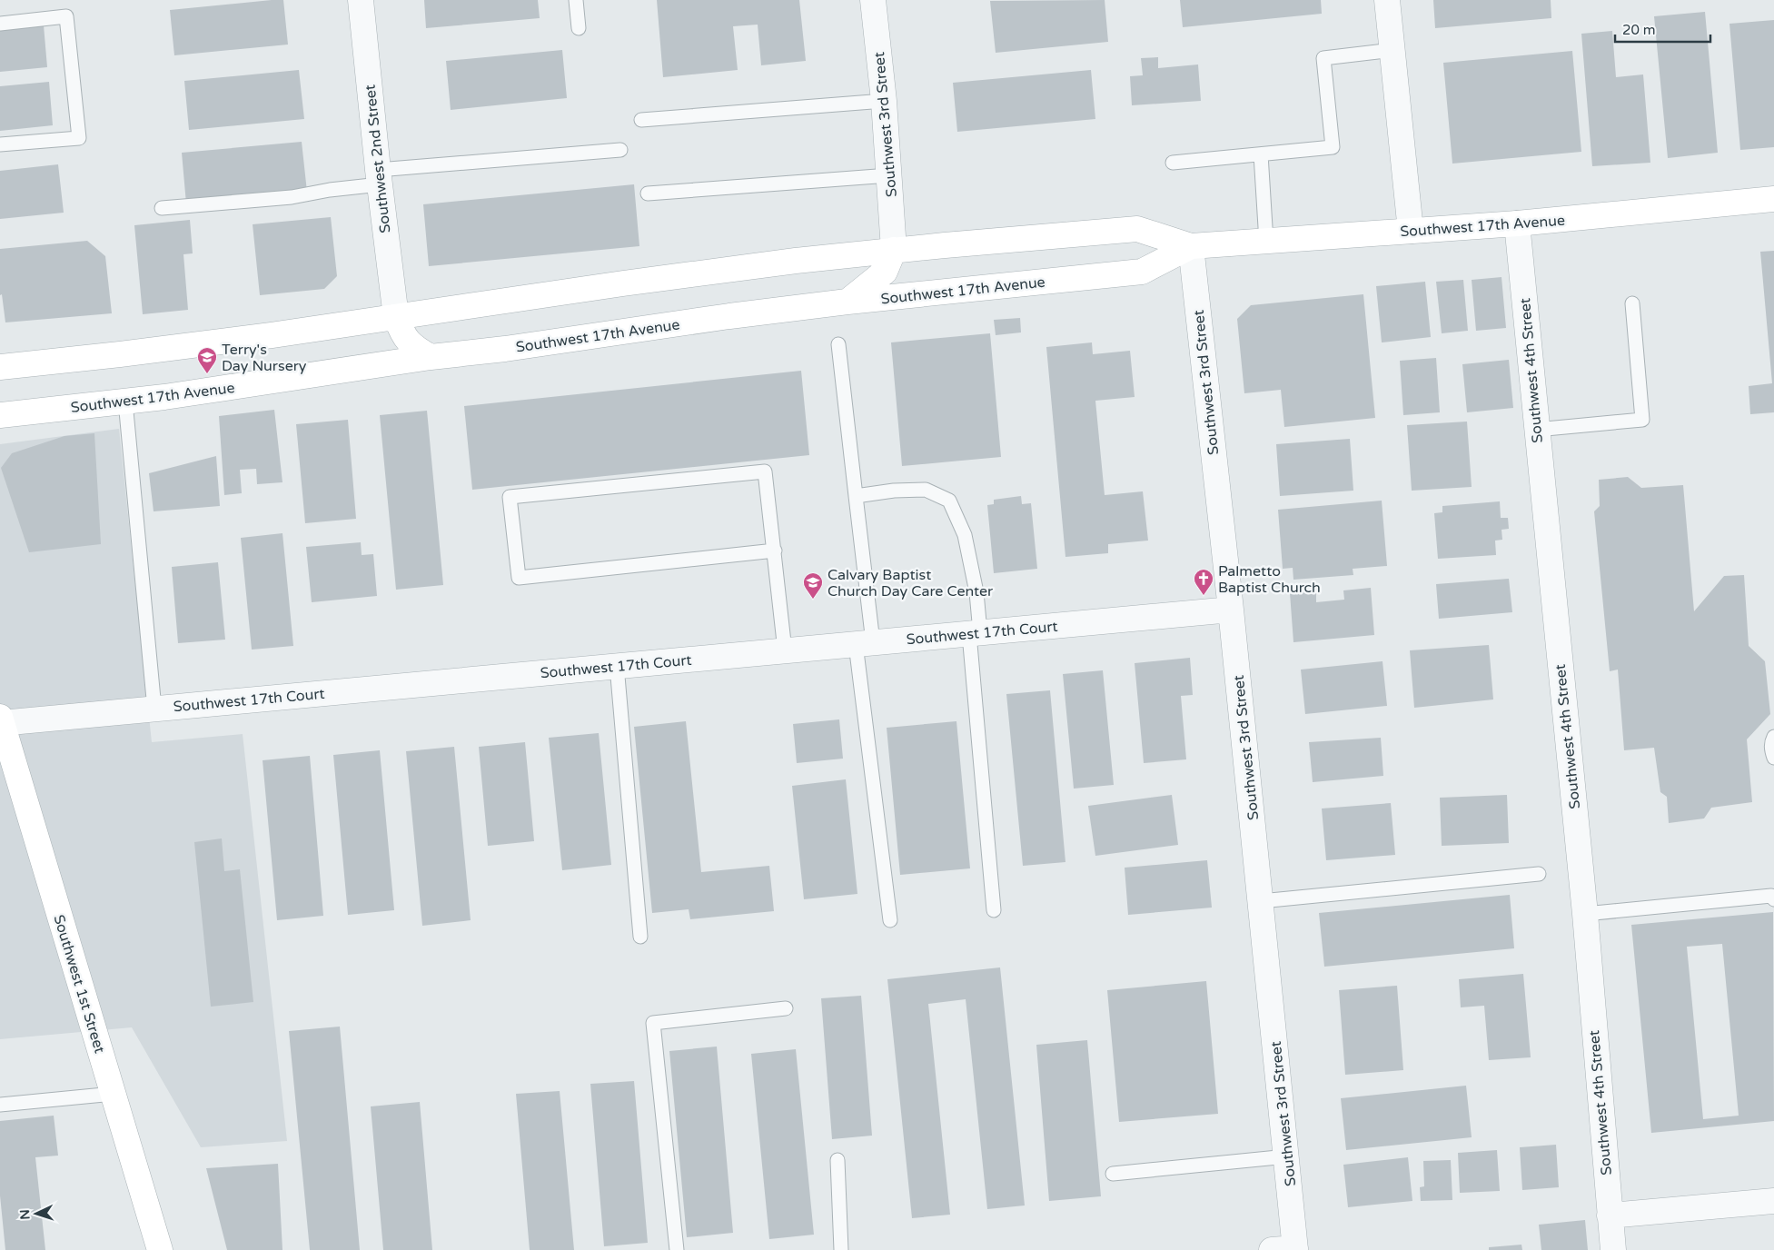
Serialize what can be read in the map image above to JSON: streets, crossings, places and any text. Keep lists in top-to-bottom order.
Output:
{
  "streets": {
    "main road": ["Southwest 17th Avenue", "Southwest 1st Street"],
    "street": [
      "Southwest 3rd Street",
      "Southwest 2nd Street",
      "Southwest 4th Street",
      "Southwest 17th Court"
    ]
  },
  "crossings": [
    ["Southwest 3rd Street", "Southwest 17th Avenue"],
    ["Southwest 3rd Street", "Southwest 17th Court"],
    ["Southwest 2nd Street", "Southwest 17th Avenue"],
    ["Southwest 17th Avenue", "Southwest 4th Street"],
    ["Southwest 17th Court", "Southwest 1st Street"]
  ],
  "places": {
    "school or university": ["Terry's Day Nursery", "Calvary Baptist Church Day Care Center"],
    "church": ["Palmetto Baptist Church"]
  },
  "scale_bar": "20 m",
  "north": "left"
}
